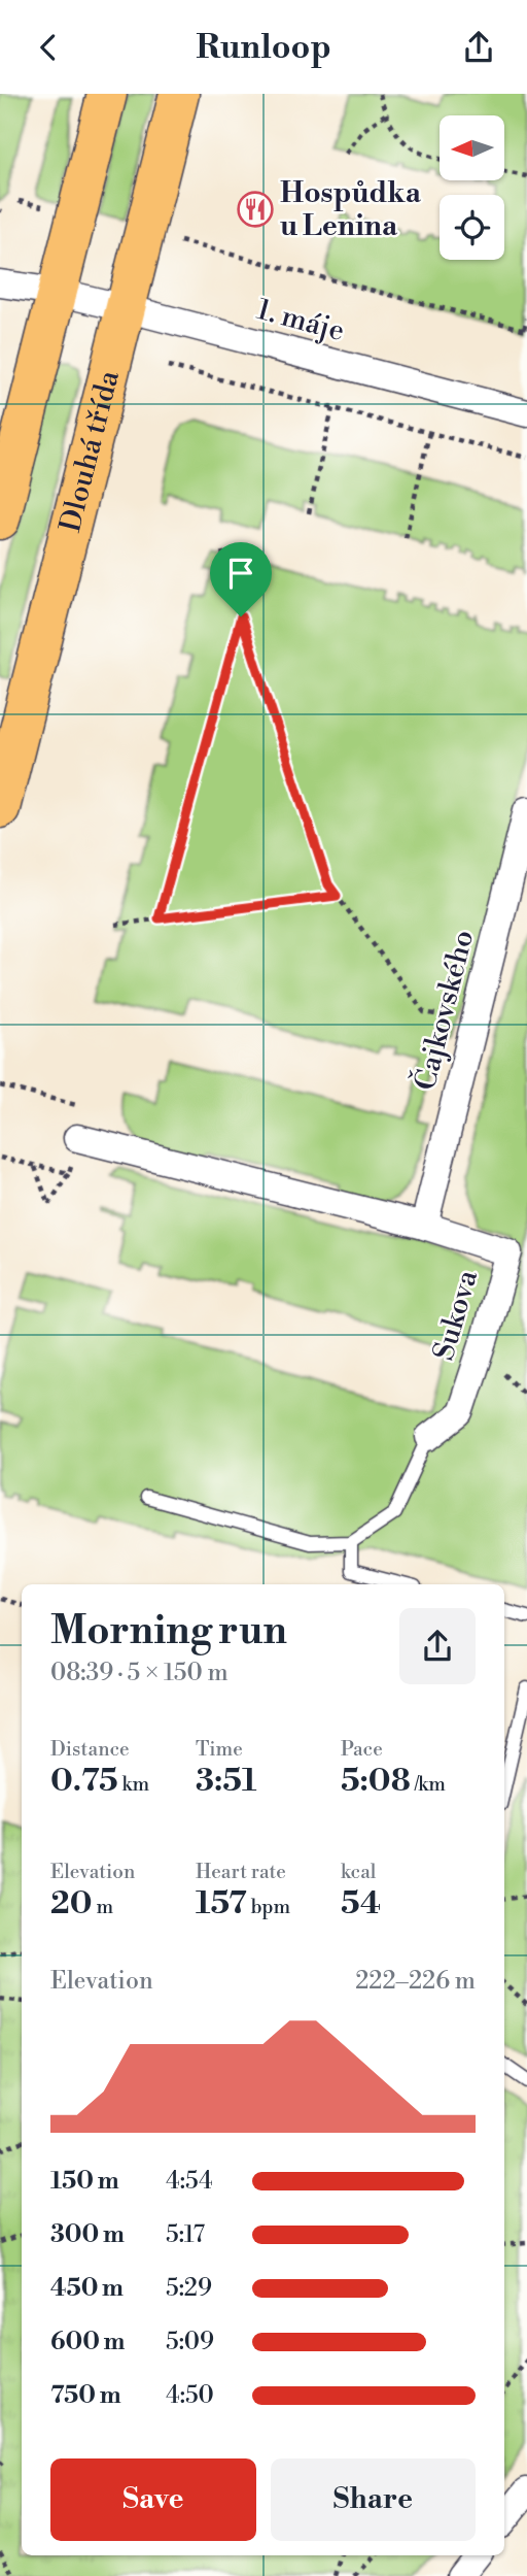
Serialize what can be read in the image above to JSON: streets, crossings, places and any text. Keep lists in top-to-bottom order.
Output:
{
  "streets": {
    "main road": ["Dlouhá třída"],
    "street": ["1. máje", "Čajkovského", "Sukova"]
  },
  "crossings": [
    ["1. máje", "Dlouhá třída"],
    ["Čajkovského", "Sukova"]
  ],
  "places": {
    "restaurant": ["Hospůdka u Lenina"]
  },
  "north": "left",
  "page": {
    "header": "Runloop",
    "heading": ["Morning run", "08:39 · 5 × 150 m"],
    "stats": [
      ["Distance", "0.75 km"],
      ["Time", "3:51"],
      ["Pace", "5:08 /km"],
      ["Elevation", "20 m"],
      ["Heart rate", "157 bpm"],
      ["kcal", "54"]
    ],
    "chart": ["Elevation", "222–226 m"],
    "list": [
      {
        "name": "150 m",
        "note": "4:54"
      },
      {
        "name": "300 m",
        "note": "5:17"
      },
      {
        "name": "450 m",
        "note": "5:29"
      },
      {
        "name": "600 m",
        "note": "5:09"
      },
      {
        "name": "750 m",
        "note": "4:50"
      }
    ],
    "buttons": ["Save", "Share"]
  }
}
